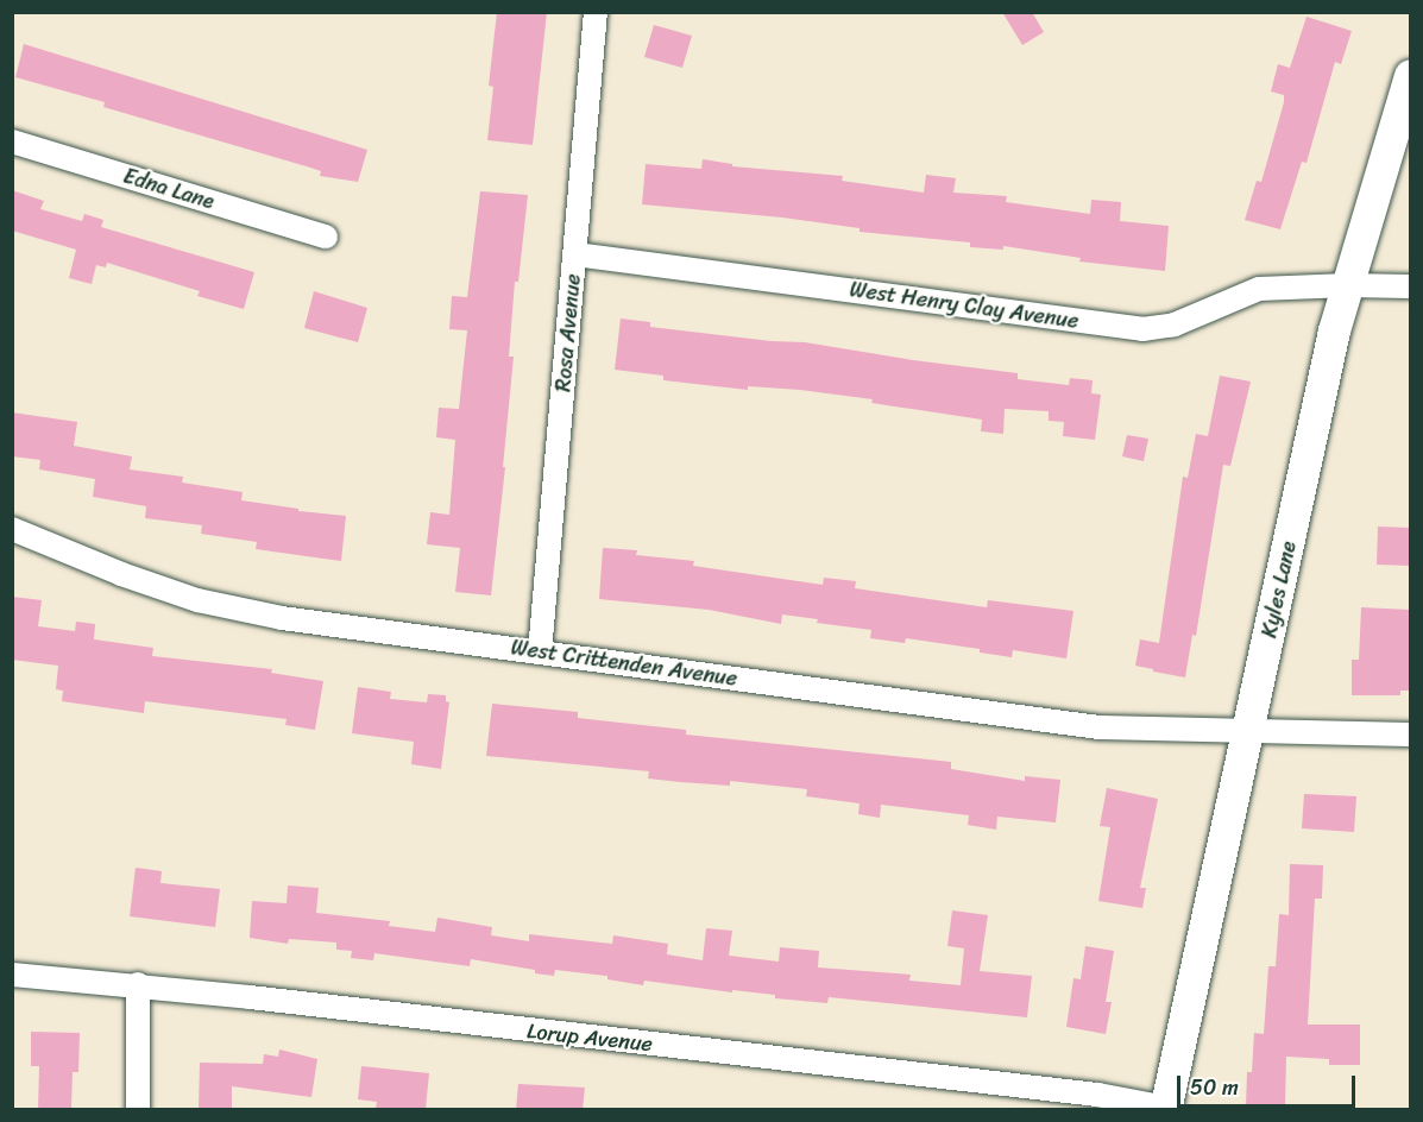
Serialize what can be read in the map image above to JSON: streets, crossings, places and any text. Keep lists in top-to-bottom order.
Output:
{
  "streets": {
    "main road": ["Kyles Lane"],
    "street": [
      "Edna Lane",
      "West Henry Clay Avenue",
      "Rosa Avenue",
      "West Crittenden Avenue",
      "Lorup Avenue"
    ]
  },
  "crossings": [
    ["West Henry Clay Avenue", "Rosa Avenue"],
    ["West Henry Clay Avenue", "Kyles Lane"],
    ["Rosa Avenue", "West Crittenden Avenue"],
    ["Kyles Lane", "West Crittenden Avenue"],
    ["Kyles Lane", "Lorup Avenue"]
  ],
  "scale_bar": "50 m"
}
